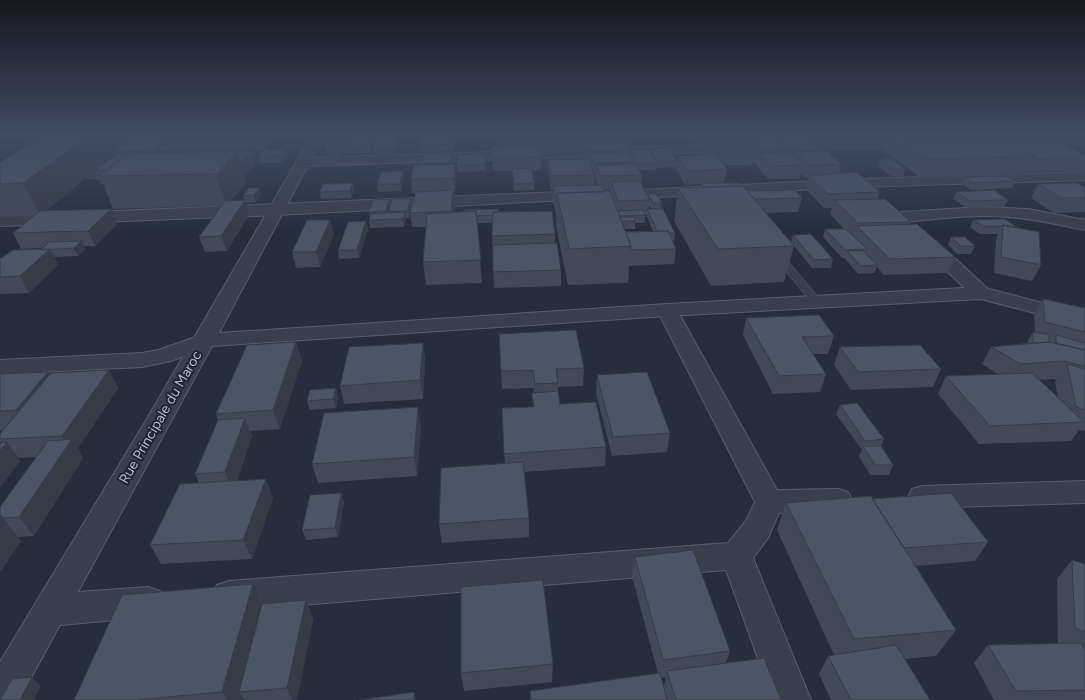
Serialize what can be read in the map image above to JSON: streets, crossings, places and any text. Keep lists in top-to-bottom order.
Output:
{
  "streets": {
    "street": ["Rue Principale du Maroc"]
  }
}
